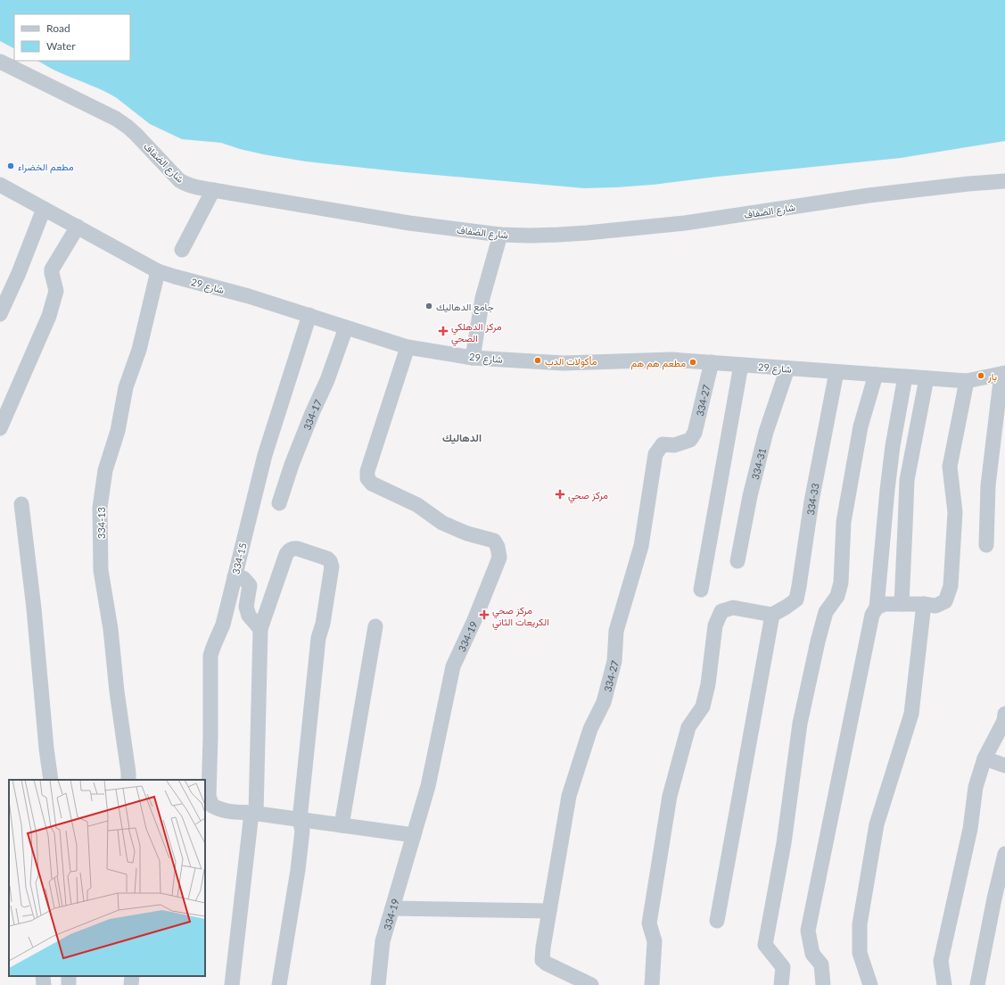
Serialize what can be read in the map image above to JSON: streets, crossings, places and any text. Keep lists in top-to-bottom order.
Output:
{
  "streets": {
    "street": [
      "شارع الضفاف",
      "شارع 29",
      "334-27",
      "334-17",
      "334-31",
      "334-33",
      "334-13",
      "334-15",
      "334-19"
    ]
  },
  "crossings": [
    ["شارع 29", "334-27"],
    ["شارع 29", "334-17"],
    ["شارع 29", "334-31"],
    ["شارع 29", "334-33"],
    ["شارع 29", "334-13"],
    ["شارع 29", "334-15"],
    ["شارع 29", "334-19"]
  ],
  "districts": ["الدهاليك"],
  "places": {
    "other": [
      "مطعم الخضراء",
      "جامع الدهاليك",
      "مأكولات الدب",
      "مطعم هم هم",
      "بار"
    ],
    "health": ["مركز الدهلكي الصحي", "مركز صحي", "مركز صحي الكريعات الثاني"]
  },
  "legend": ["Road", "Water"]
}
